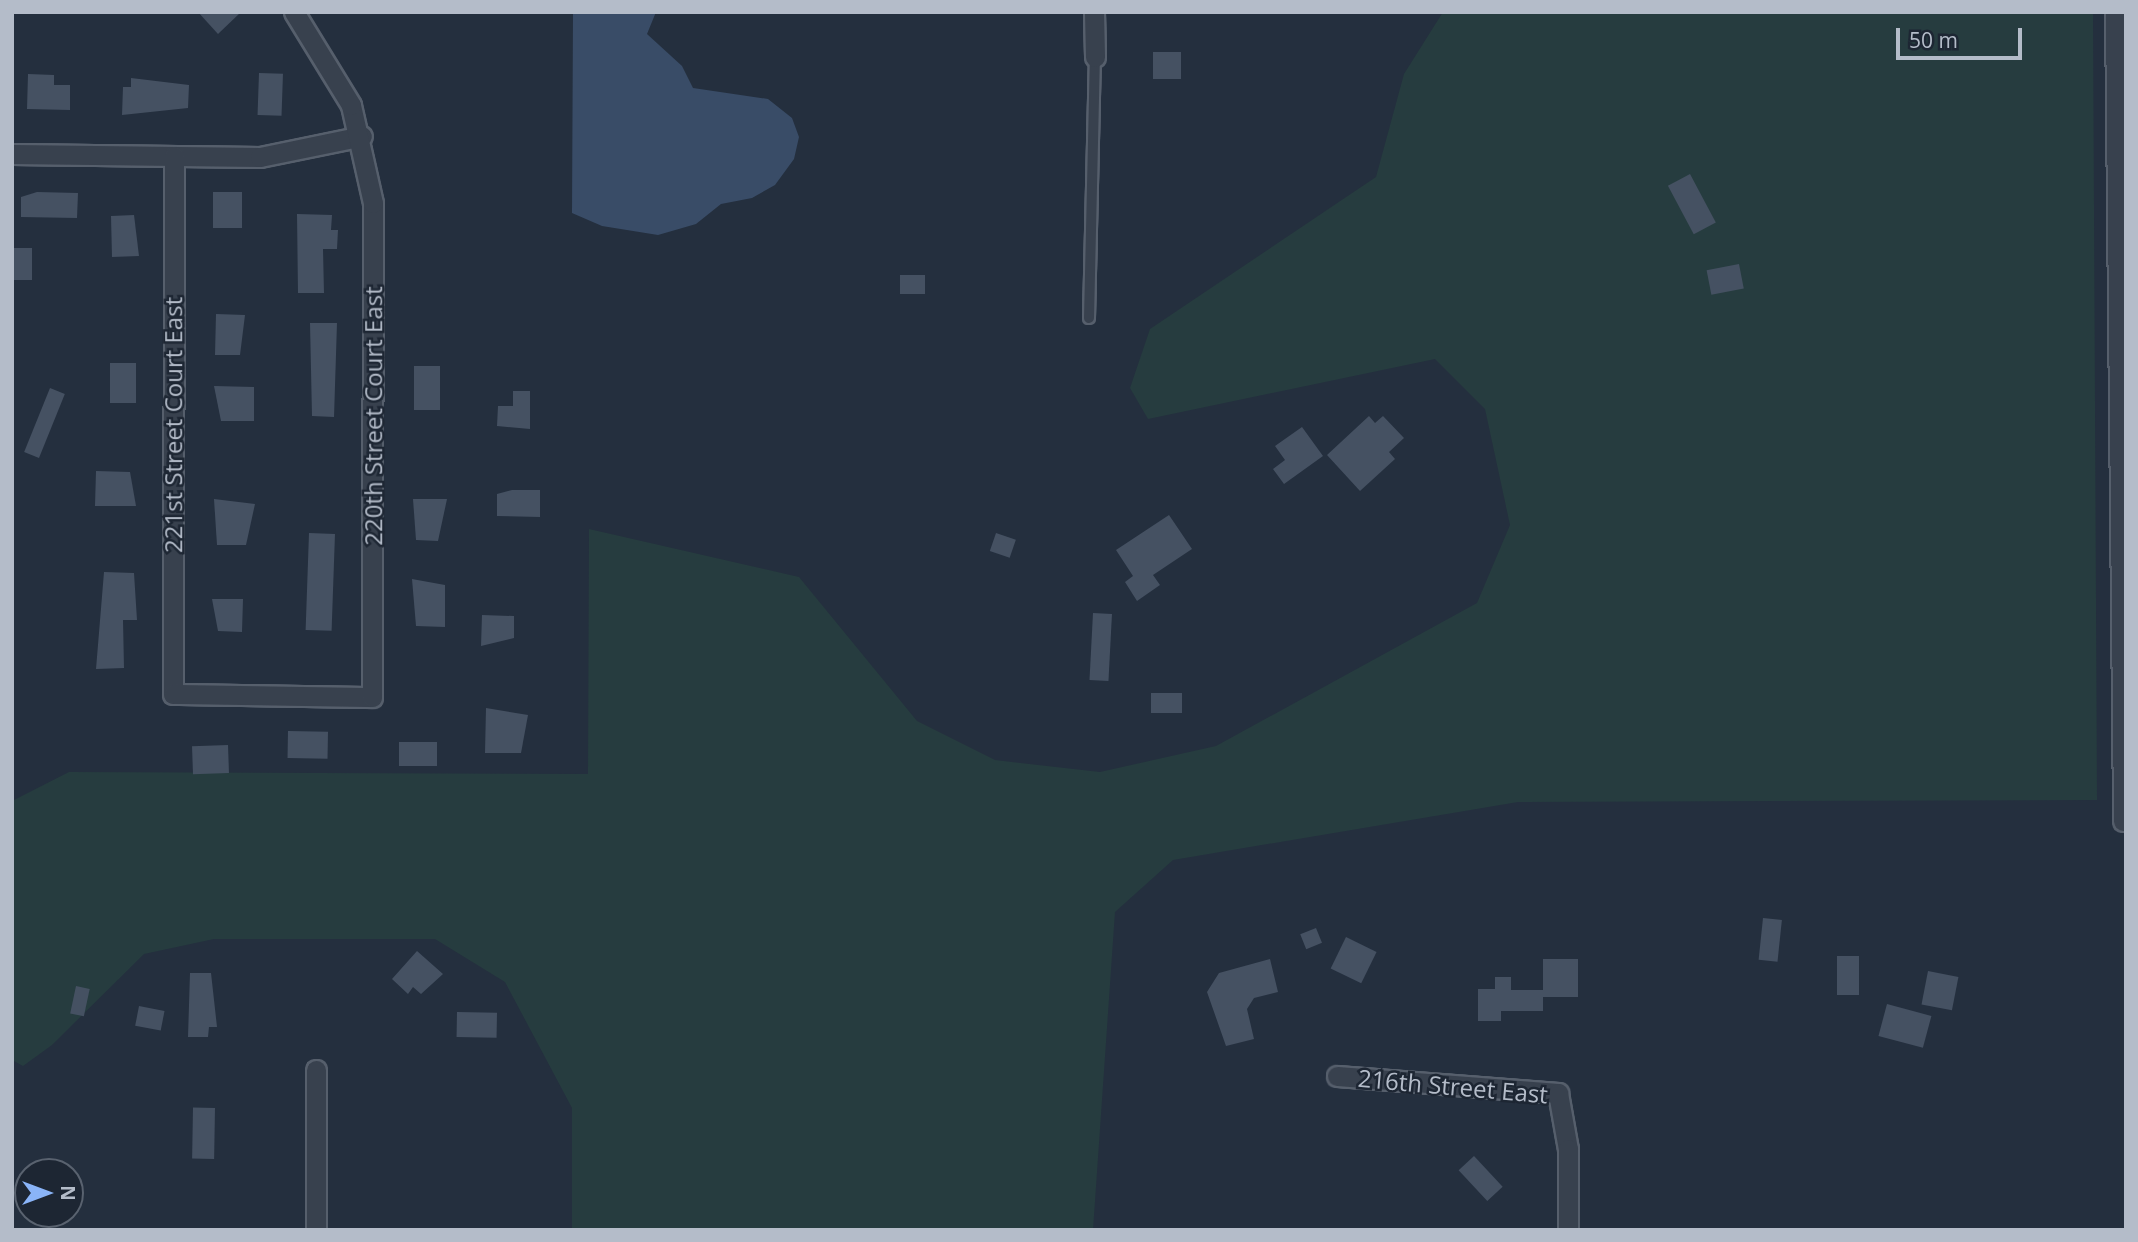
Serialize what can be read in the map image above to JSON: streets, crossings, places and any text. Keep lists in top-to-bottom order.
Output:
{
  "streets": {
    "street": ["220th Street Court East", "221st Street Court East", "216th Street East"]
  },
  "crossings": [
    ["220th Street Court East", "221st Street Court East"]
  ],
  "scale_bar": "50 m",
  "north": "right"
}
